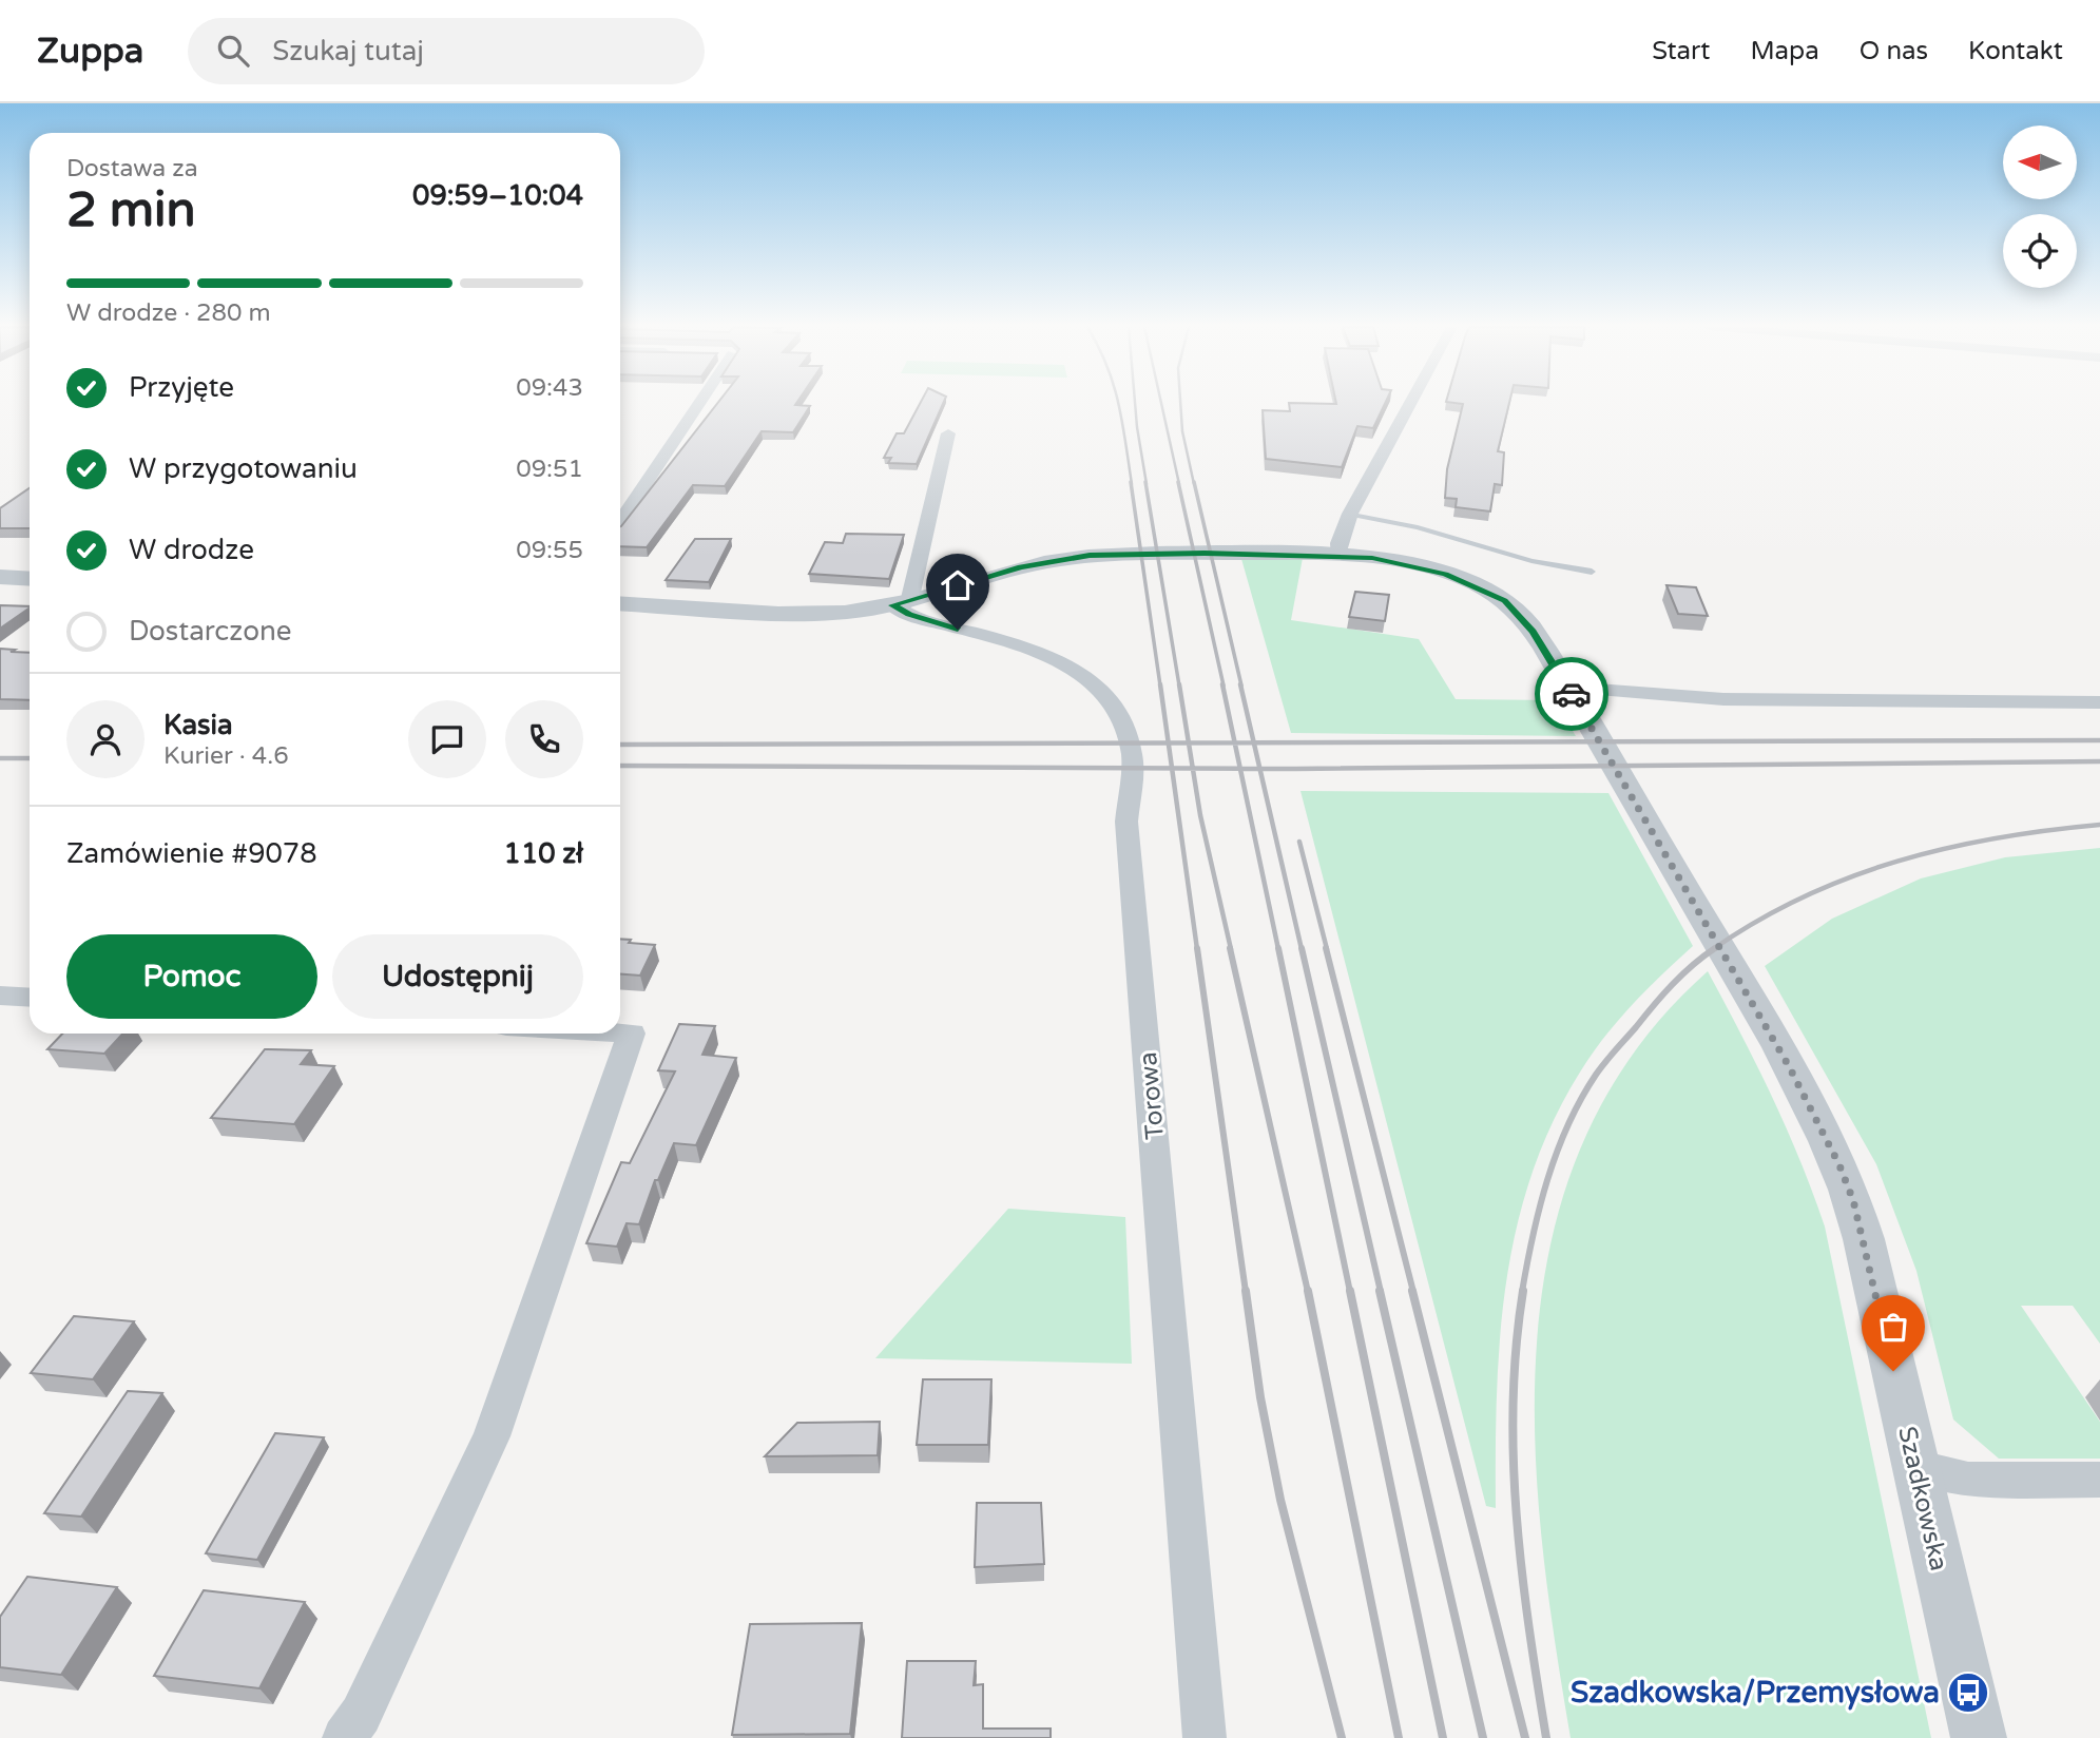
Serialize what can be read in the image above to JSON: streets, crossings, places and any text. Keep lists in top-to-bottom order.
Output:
{
  "streets": {
    "street": ["Torowa", "Szadkowska"]
  },
  "crossings": [
    ["Torowa", "Szadkowska"]
  ],
  "places": {
    "bus stop": ["Szadkowska/Przemysłowa"]
  },
  "north": "left",
  "page": {
    "header": "Zuppa",
    "search": "Szukaj tutaj",
    "nav": [
      "Start",
      "Mapa",
      "O nas",
      "Kontakt"
    ],
    "heading": ["2 min", "Dostawa za", "09:59–10:04"],
    "panel": [
      "Kasia",
      "Kurier · 4.6",
      "Zamówienie #9078",
      "110 zł"
    ],
    "bar": "W drodze · 280 m",
    "list": [
      ["Przyjęte", "09:43"],
      ["W przygotowaniu", "09:51"],
      ["W drodze", "09:55"],
      "Dostarczone"
    ],
    "buttons": ["Pomoc", "Udostępnij"]
  }
}
